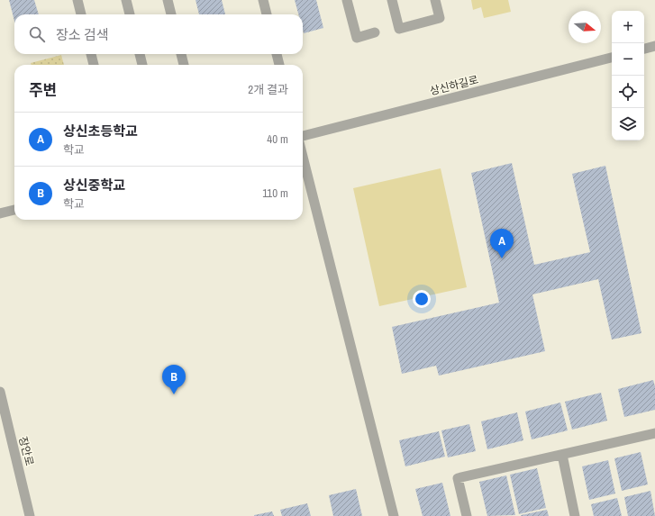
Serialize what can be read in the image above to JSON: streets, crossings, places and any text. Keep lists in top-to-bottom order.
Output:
{
  "streets": {
    "street": ["상신하길로", "장안로"]
  },
  "north": "right",
  "page": {
    "map_buttons": ["+", "−"],
    "search": "장소 검색",
    "heading": ["주변", "2개 결과"],
    "list": [
      {
        "mark": "A",
        "name": "상신초등학교",
        "note": "학교",
        "value": "40 m"
      },
      {
        "mark": "B",
        "name": "상신중학교",
        "note": "학교",
        "value": "110 m"
      }
    ],
    "pins": ["A", "B"]
  }
}
